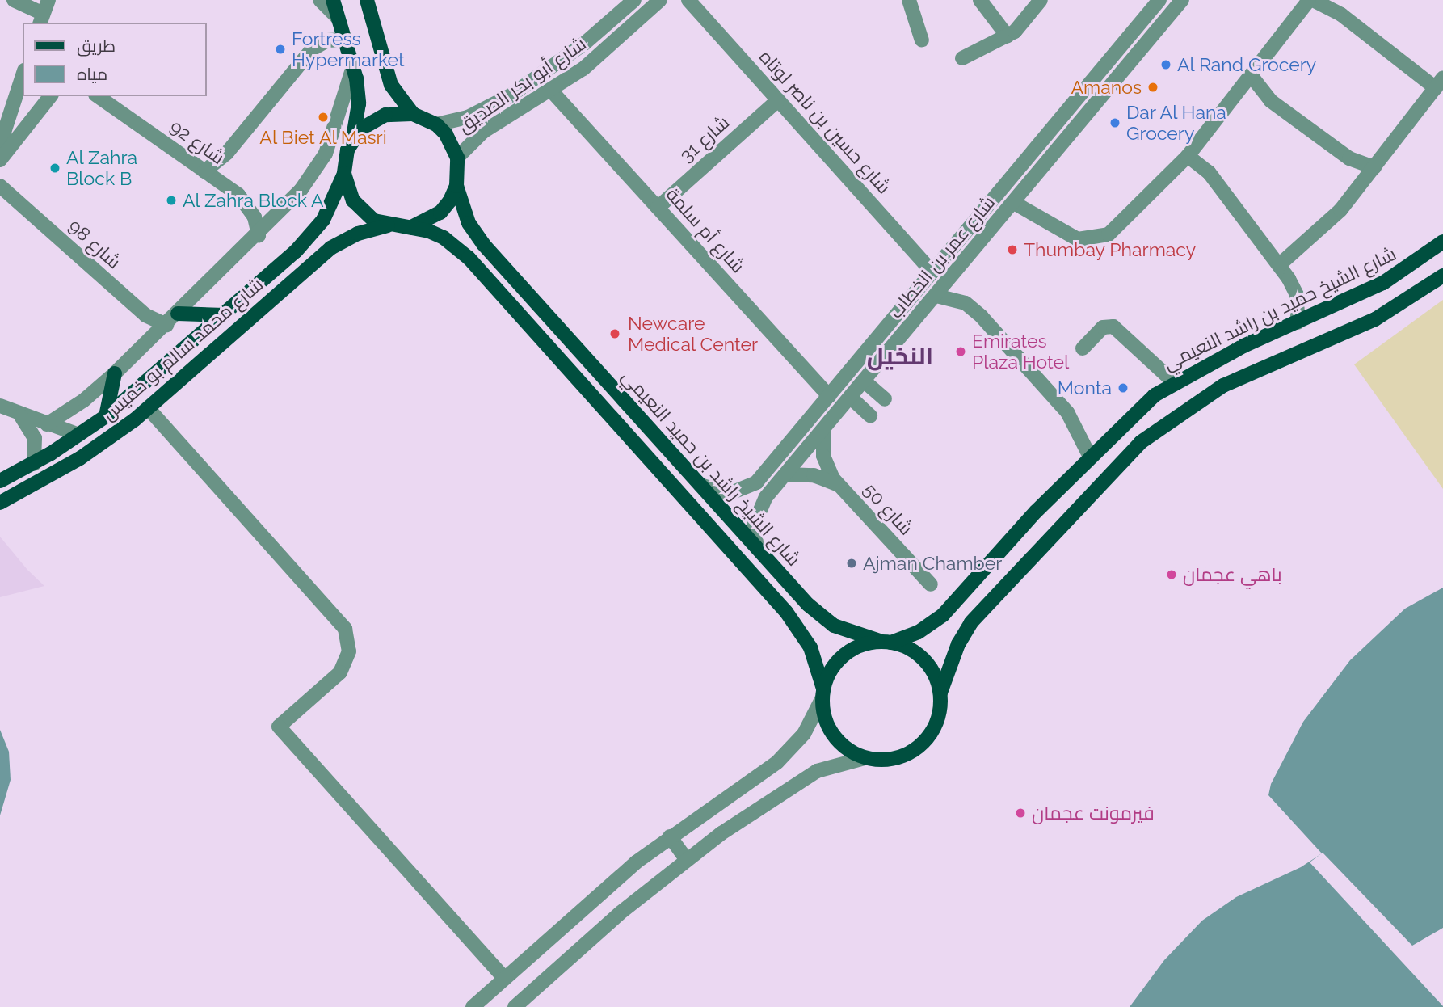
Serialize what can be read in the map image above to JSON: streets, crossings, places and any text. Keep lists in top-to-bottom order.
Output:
{
  "streets": {
    "main road": ["شارع الشيخ حميد بن راشد النعيمي", "شارع محمد سالم بو خميس", "شارع الشيخ راشد بن حميد النعيمي"],
    "street": [
      "شارع أبو بكر الصديق",
      "شارع حسين بن ناصر لوتاه",
      "شارع 31",
      "شارع 92",
      "شارع أم سلمة",
      "شارع 98",
      "شارع عمر بن الخطاب",
      "شارع 50"
    ]
  },
  "crossings": [
    ["شارع أبو بكر الصديق", "شارع أم سلمة"],
    ["شارع أبو بكر الصديق", "شارع محمد سالم بو خميس"],
    ["شارع أبو بكر الصديق", "شارع الشيخ راشد بن حميد النعيمي"],
    ["شارع حسين بن ناصر لوتاه", "شارع 31"],
    ["شارع حسين بن ناصر لوتاه", "شارع عمر بن الخطاب"],
    ["شارع 31", "شارع أم سلمة"],
    ["شارع أم سلمة", "شارع عمر بن الخطاب"],
    ["شارع عمر بن الخطاب", "شارع الشيخ راشد بن حميد النعيمي"],
    ["شارع عمر بن الخطاب", "شارع 50"],
    ["شارع الشيخ حميد بن راشد النعيمي", "شارع الشيخ راشد بن حميد النعيمي"],
    ["شارع محمد سالم بو خميس", "شارع الشيخ راشد بن حميد النعيمي"]
  ],
  "districts": ["النخيل"],
  "places": [
    "Fortress Hypermarket",
    "Al Rand Grocery",
    "Amanos",
    "Al Biet Al Masri",
    "Dar Al Hana Grocery",
    "Al Zahra Block B",
    "Al Zahra Block A",
    "Thumbay Pharmacy",
    "Newcare Medical Center",
    "Emirates Plaza Hotel",
    "Monta",
    "Ajman Chamber",
    "باهي عجمان",
    "فيرمونت عجمان"
  ],
  "legend": ["طريق", "مياه"]
}
